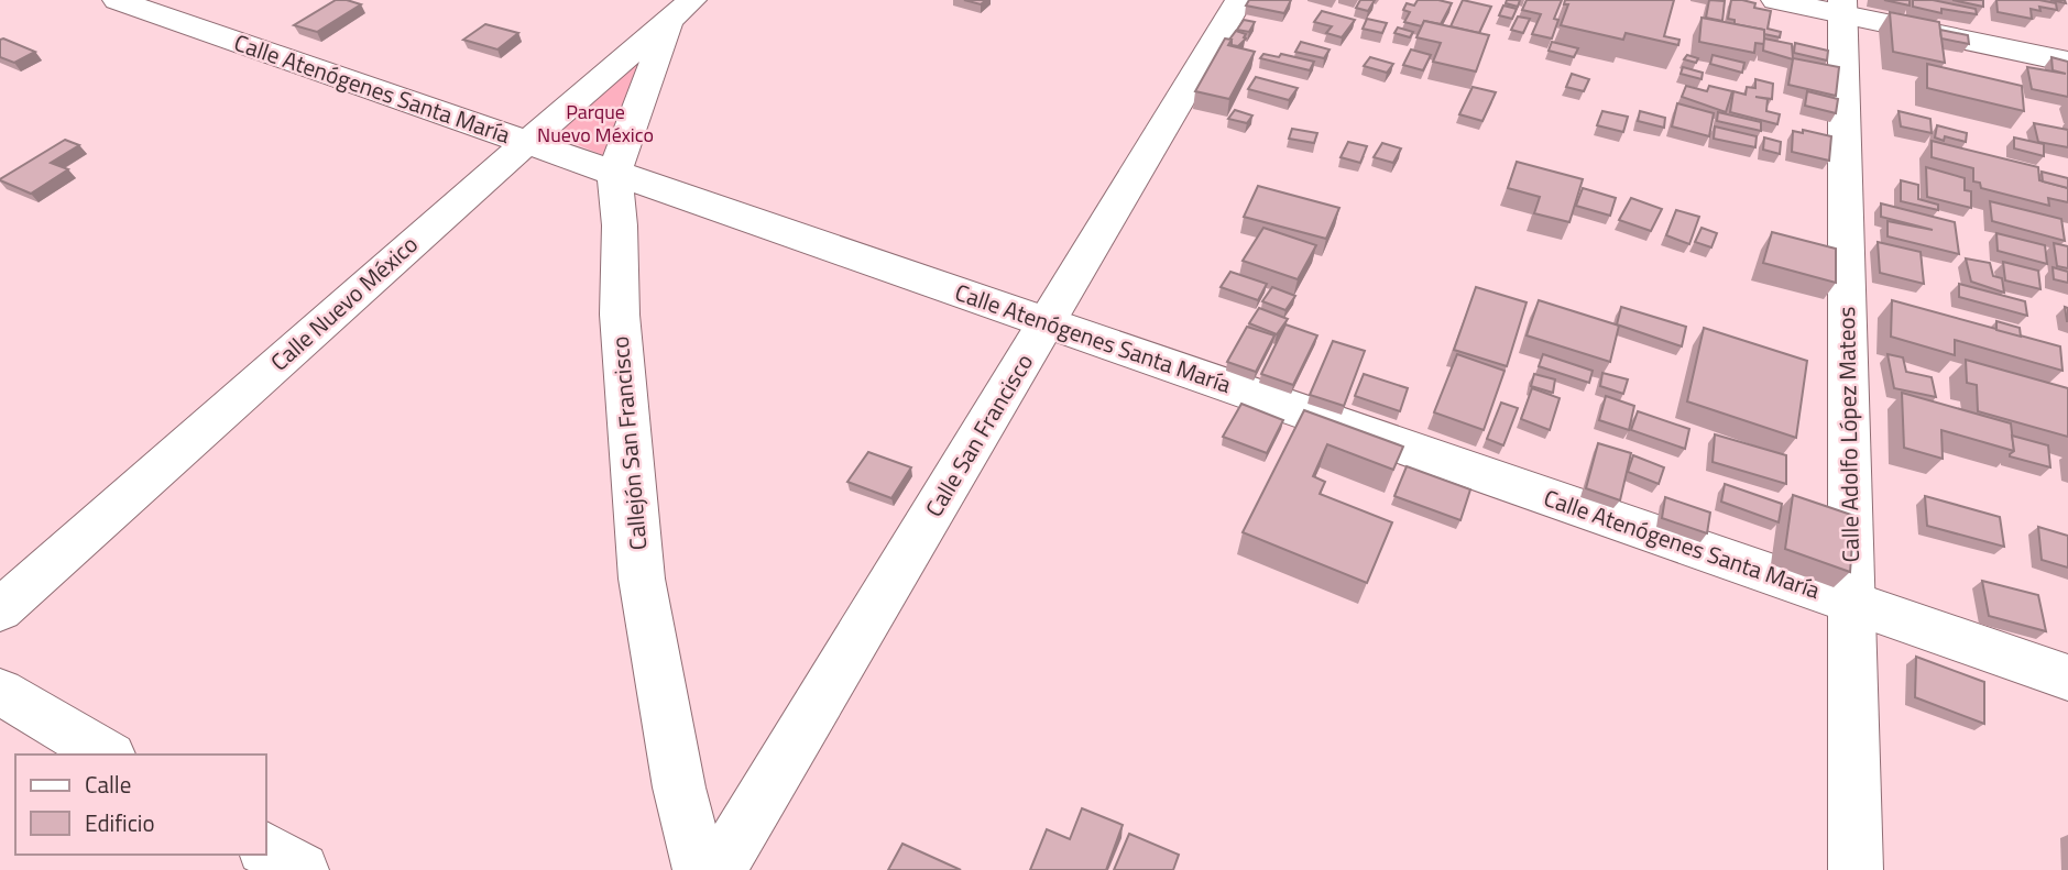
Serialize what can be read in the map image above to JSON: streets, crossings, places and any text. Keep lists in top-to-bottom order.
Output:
{
  "streets": {
    "street": [
      "Calle Atenógenes Santa María",
      "Calle Nuevo México",
      "Calle Adolfo López Mateos",
      "Calle San Francisco",
      "Callejón San Francisco"
    ]
  },
  "crossings": [
    ["Calle Atenógenes Santa María", "Calle Nuevo México"],
    ["Calle Atenógenes Santa María", "Calle Adolfo López Mateos"],
    ["Calle Atenógenes Santa María", "Calle San Francisco"],
    ["Calle Atenógenes Santa María", "Callejón San Francisco"],
    ["Calle Nuevo México", "Callejón San Francisco"]
  ],
  "parks": ["Parque Nuevo México"],
  "legend": ["Calle", "Edificio"]
}
